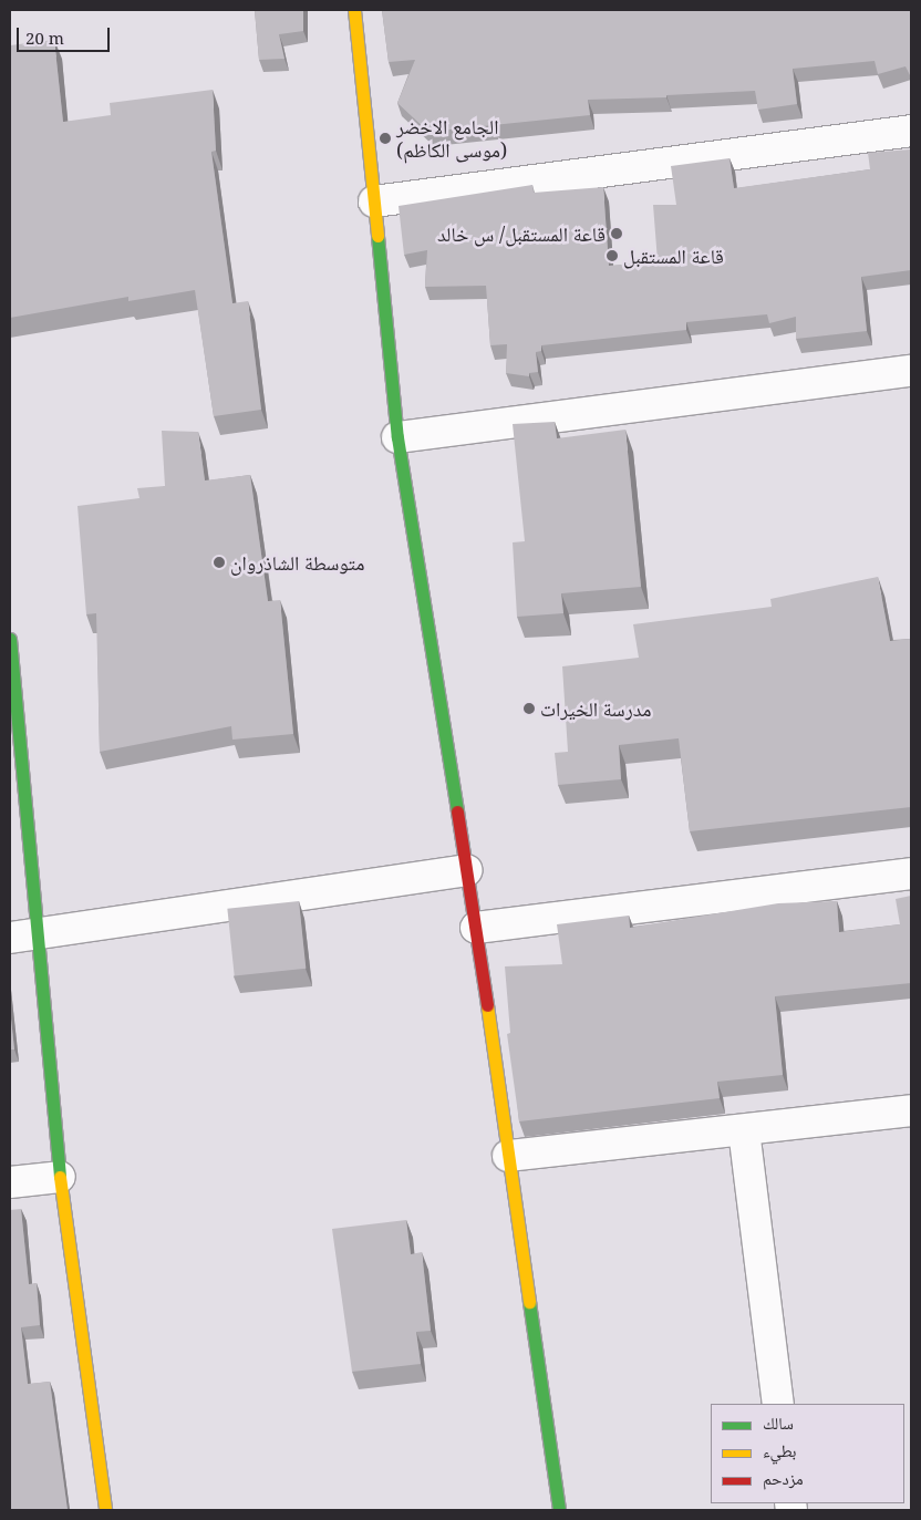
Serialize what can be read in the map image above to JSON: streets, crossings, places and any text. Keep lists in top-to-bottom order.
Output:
{
  "places": [
    "الجامع الاخضر (موسى الكاظم)",
    "قاعة المستقبل/ س خالد",
    "قاعة المستقبل",
    "متوسطة الشاذروان",
    "مدرسة الخيرات"
  ],
  "legend": ["سالك", "بطيء", "مزدحم"],
  "scale_bar": "20 m"
}
